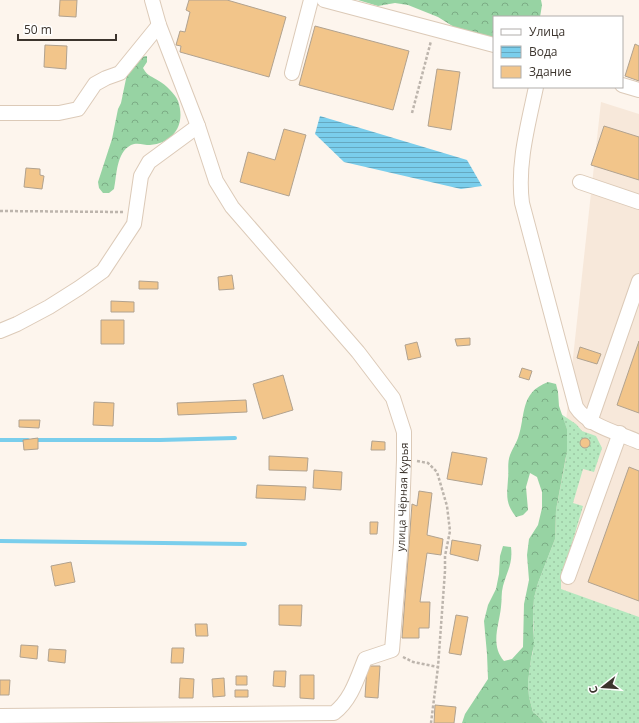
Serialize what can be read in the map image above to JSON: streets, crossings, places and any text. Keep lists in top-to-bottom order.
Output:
{
  "streets": {
    "street": ["улица Чёрная Курья"]
  },
  "legend": ["Улица", "Вода", "Здание"],
  "scale_bar": "50 m",
  "north": "left"
}
